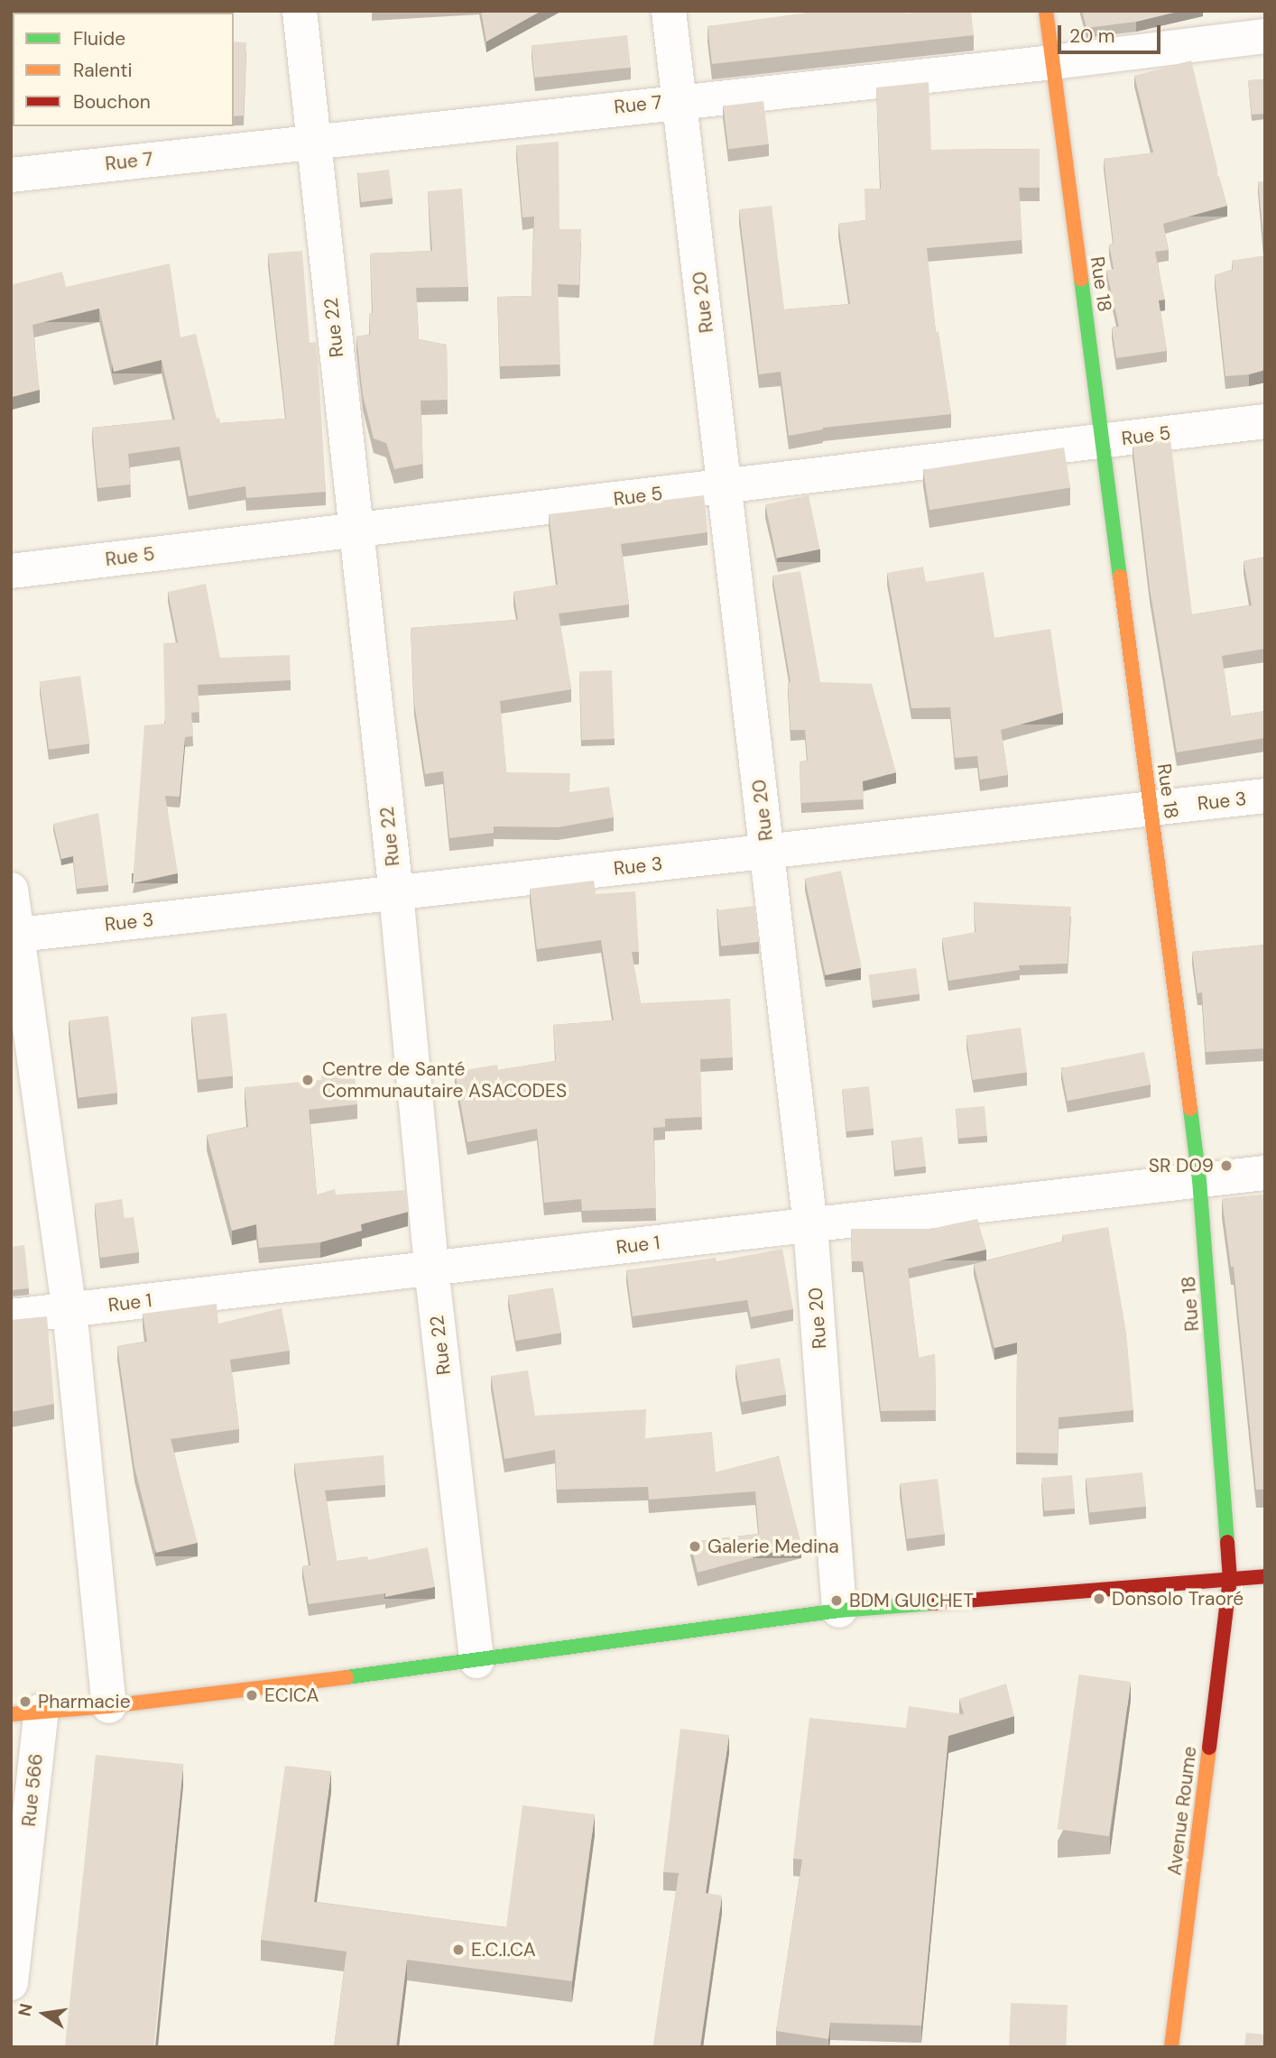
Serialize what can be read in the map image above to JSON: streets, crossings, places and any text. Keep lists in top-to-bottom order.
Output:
{
  "streets": {
    "street": [
      "Rue 7",
      "Rue 18",
      "Rue 20",
      "Rue 22",
      "Rue 5",
      "Rue 3",
      "Rue 1",
      "Rue 566",
      "Avenue Roume"
    ]
  },
  "crossings": [
    ["Rue 7", "Rue 18"],
    ["Rue 7", "Rue 20"],
    ["Rue 7", "Rue 22"],
    ["Rue 18", "Rue 5"],
    ["Rue 18", "Rue 3"],
    ["Rue 18", "Rue 1"],
    ["Rue 18", "Avenue Roume"],
    ["Rue 20", "Rue 5"],
    ["Rue 20", "Rue 3"],
    ["Rue 20", "Rue 1"],
    ["Rue 22", "Rue 5"],
    ["Rue 22", "Rue 3"],
    ["Rue 22", "Rue 1"]
  ],
  "places": [
    "Centre de Santé Communautaire ASACODES",
    "SR D09",
    "Galerie Medina",
    "Donsolo Traoré",
    "BDM GUICHET",
    "ECICA",
    "Pharmacie",
    "E.C.I.CA"
  ],
  "legend": ["Fluide", "Ralenti", "Bouchon"],
  "scale_bar": "20 m",
  "north": "left"
}
